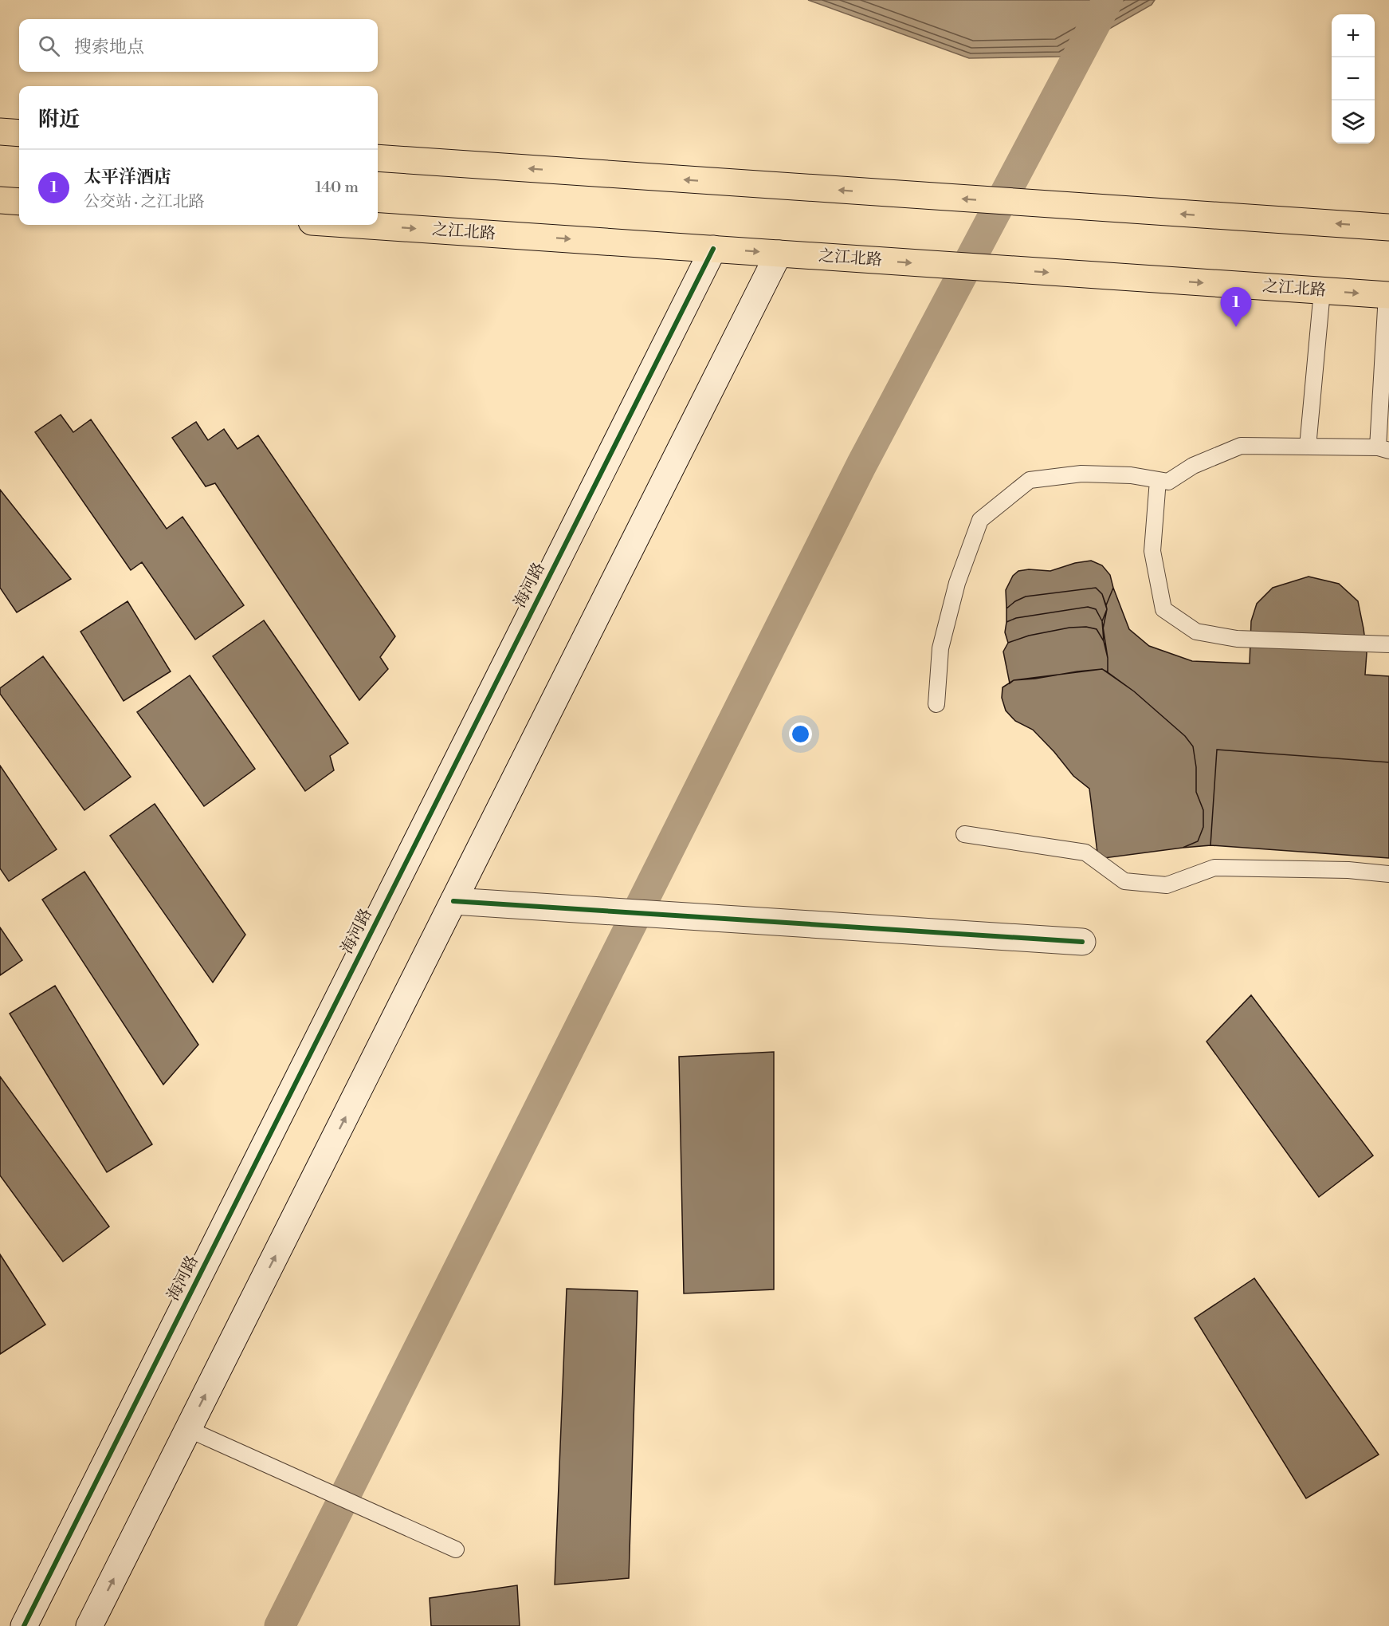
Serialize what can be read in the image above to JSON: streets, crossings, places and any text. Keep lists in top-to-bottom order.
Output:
{
  "streets": {
    "main road": ["之江北路"],
    "street": ["海河路"]
  },
  "crossings": [
    ["之江北路", "海河路"]
  ],
  "page": {
    "map_buttons": ["+", "−"],
    "search": "搜索地点",
    "heading": "附近",
    "list": [
      {
        "mark": "1",
        "name": "太平洋酒店",
        "note": "公交站 · 之江北路",
        "value": "140 m"
      }
    ],
    "pins": "1"
  }
}
